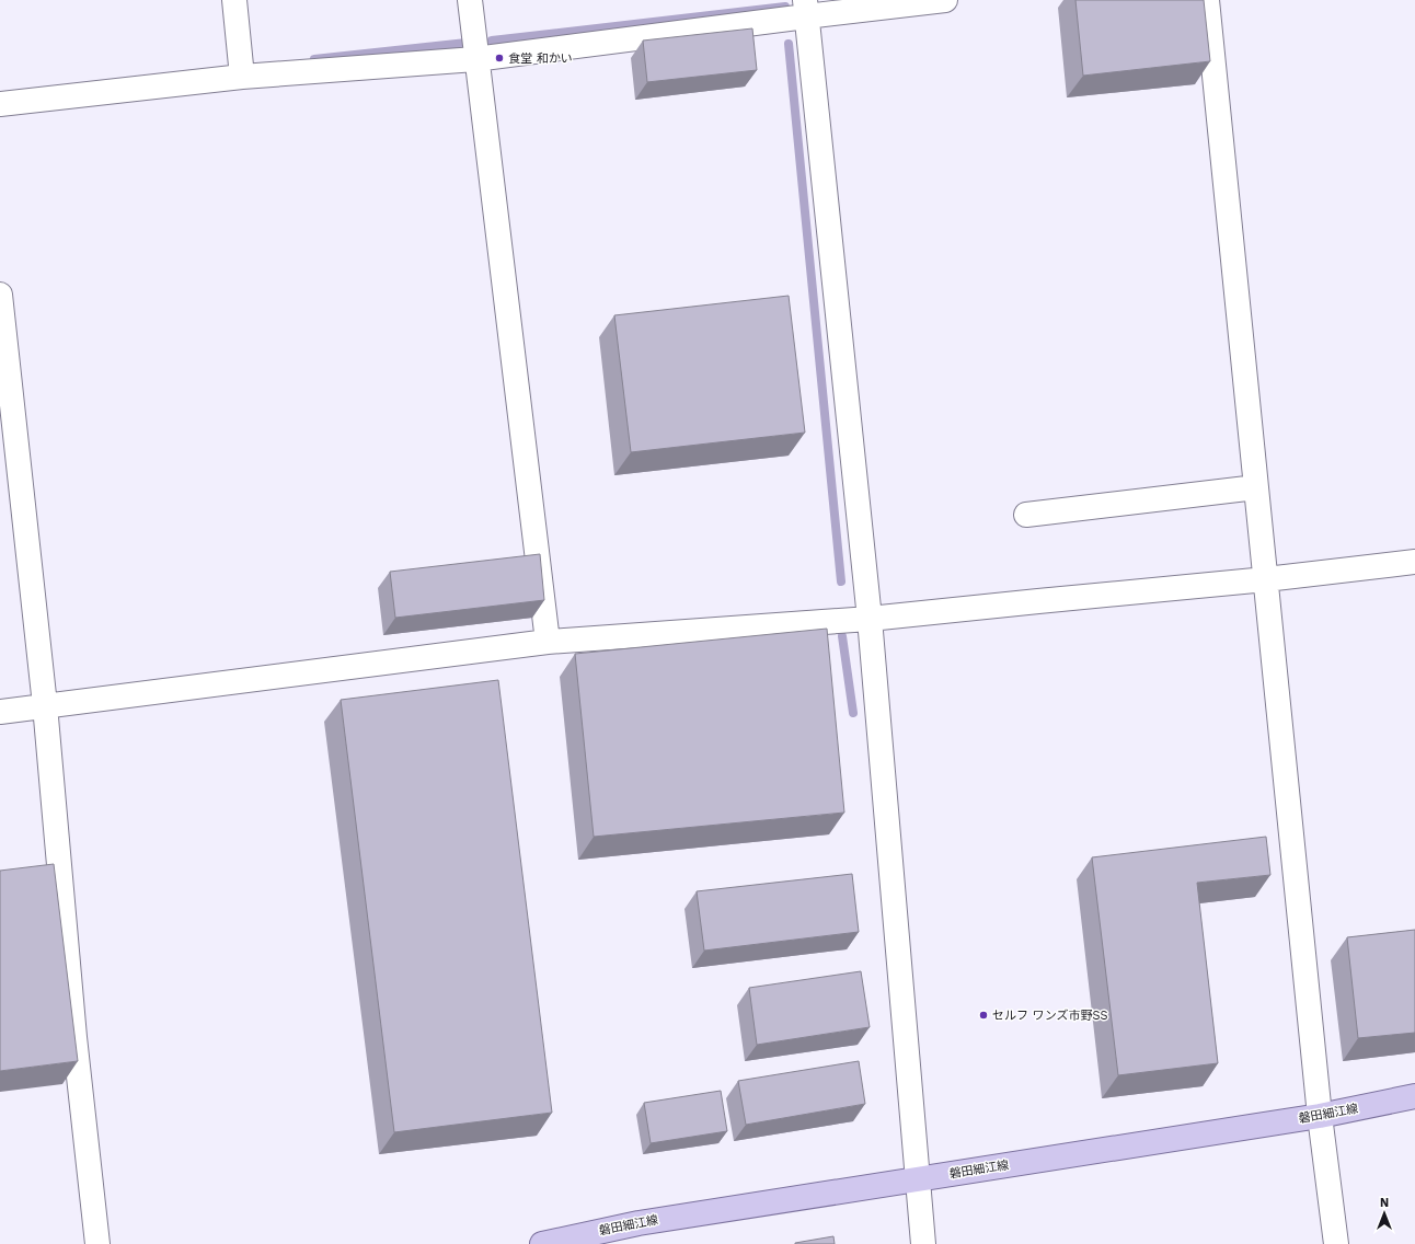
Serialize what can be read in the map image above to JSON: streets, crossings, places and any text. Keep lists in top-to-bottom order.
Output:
{
  "streets": {
    "main road": ["磐田細江線"]
  },
  "places": ["食堂 和かい", "セルフ ワンズ市野SS"],
  "north": "top"
}
